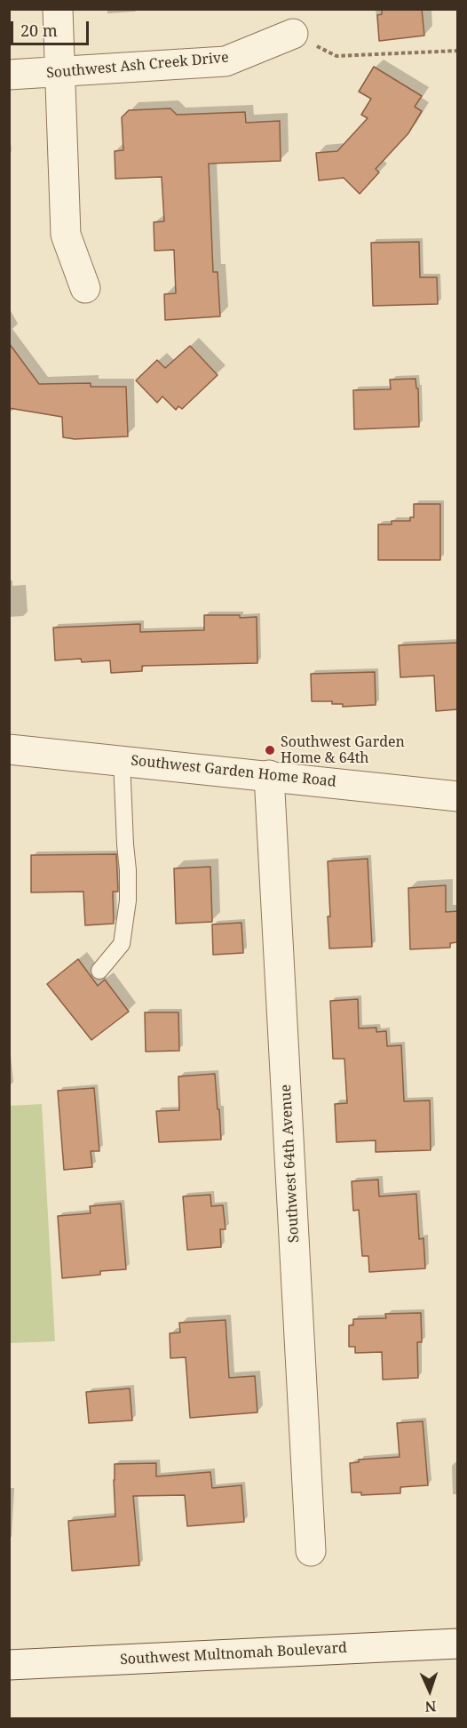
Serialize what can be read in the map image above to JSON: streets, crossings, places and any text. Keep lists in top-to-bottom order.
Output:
{
  "streets": {
    "street": [
      "Southwest Ash Creek Drive",
      "Southwest Garden Home Road",
      "Southwest 64th Avenue",
      "Southwest Multnomah Boulevard"
    ]
  },
  "crossings": [
    ["Southwest Garden Home Road", "Southwest 64th Avenue"]
  ],
  "places": ["Southwest Garden Home & 64th"],
  "scale_bar": "20 m",
  "north": "bottom"
}
